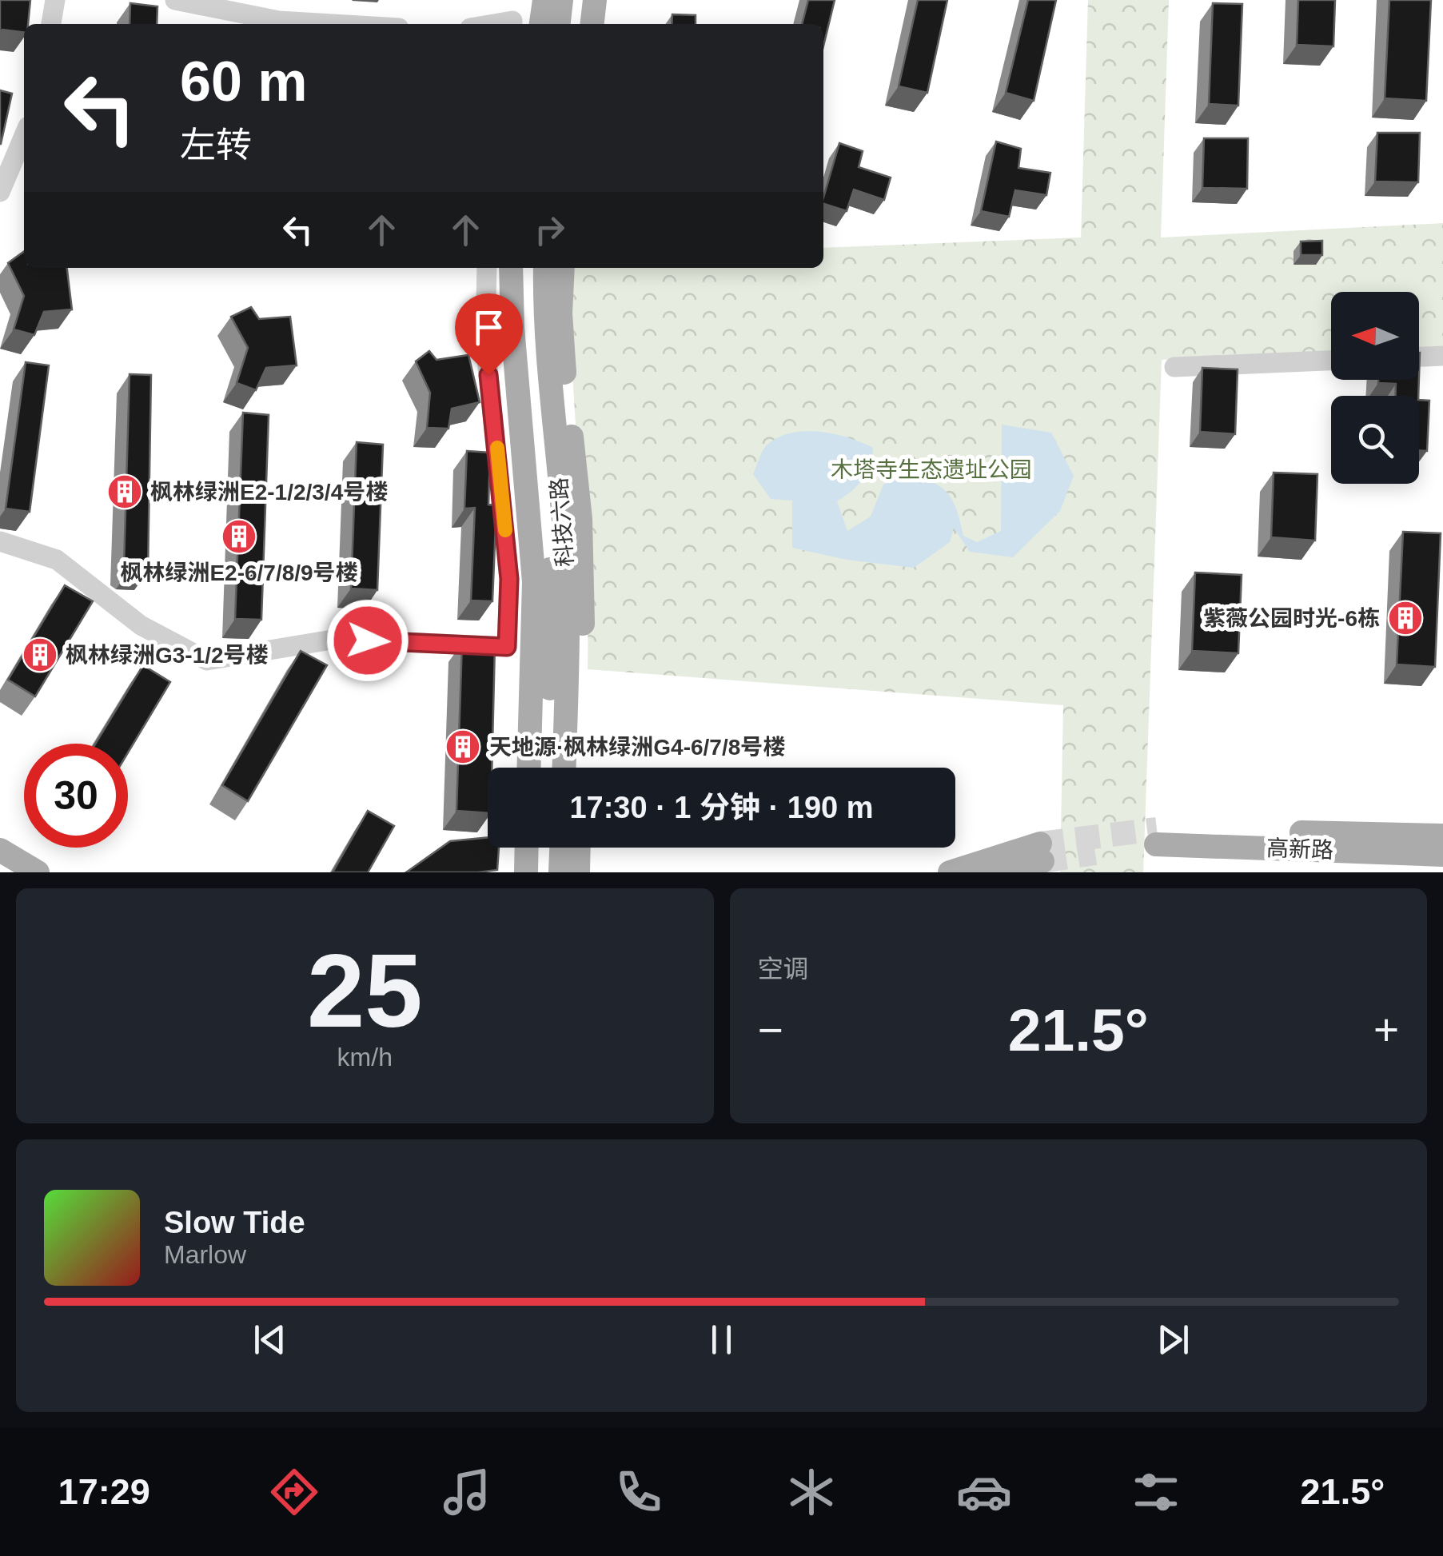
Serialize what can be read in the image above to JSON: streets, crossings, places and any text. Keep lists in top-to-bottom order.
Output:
{
  "streets": {
    "main road": ["科技六路", "高新路"]
  },
  "parks": ["木塔寺生态遗址公园"],
  "places": {
    "building": [
      "枫林绿洲E2-1/2/3/4号楼",
      "枫林绿洲E2-6/7/8/9号楼",
      "紫薇公园时光-6栋",
      "枫林绿洲G3-1/2号楼",
      "天地源·枫林绿洲G4-6/7/8号楼"
    ]
  },
  "north": "left",
  "page": {
    "turn": ["60 m", "左转"],
    "limit": "30",
    "trip": "17:30 · 1 分钟 · 190 m",
    "tile": [
      ["25", "km/h"],
      "空调"
    ],
    "heat": ["−", "21.5°", "+"],
    "song": ["Slow Tide", "Marlow"],
    "tabs": ["17:29", "21.5°"]
  }
}
